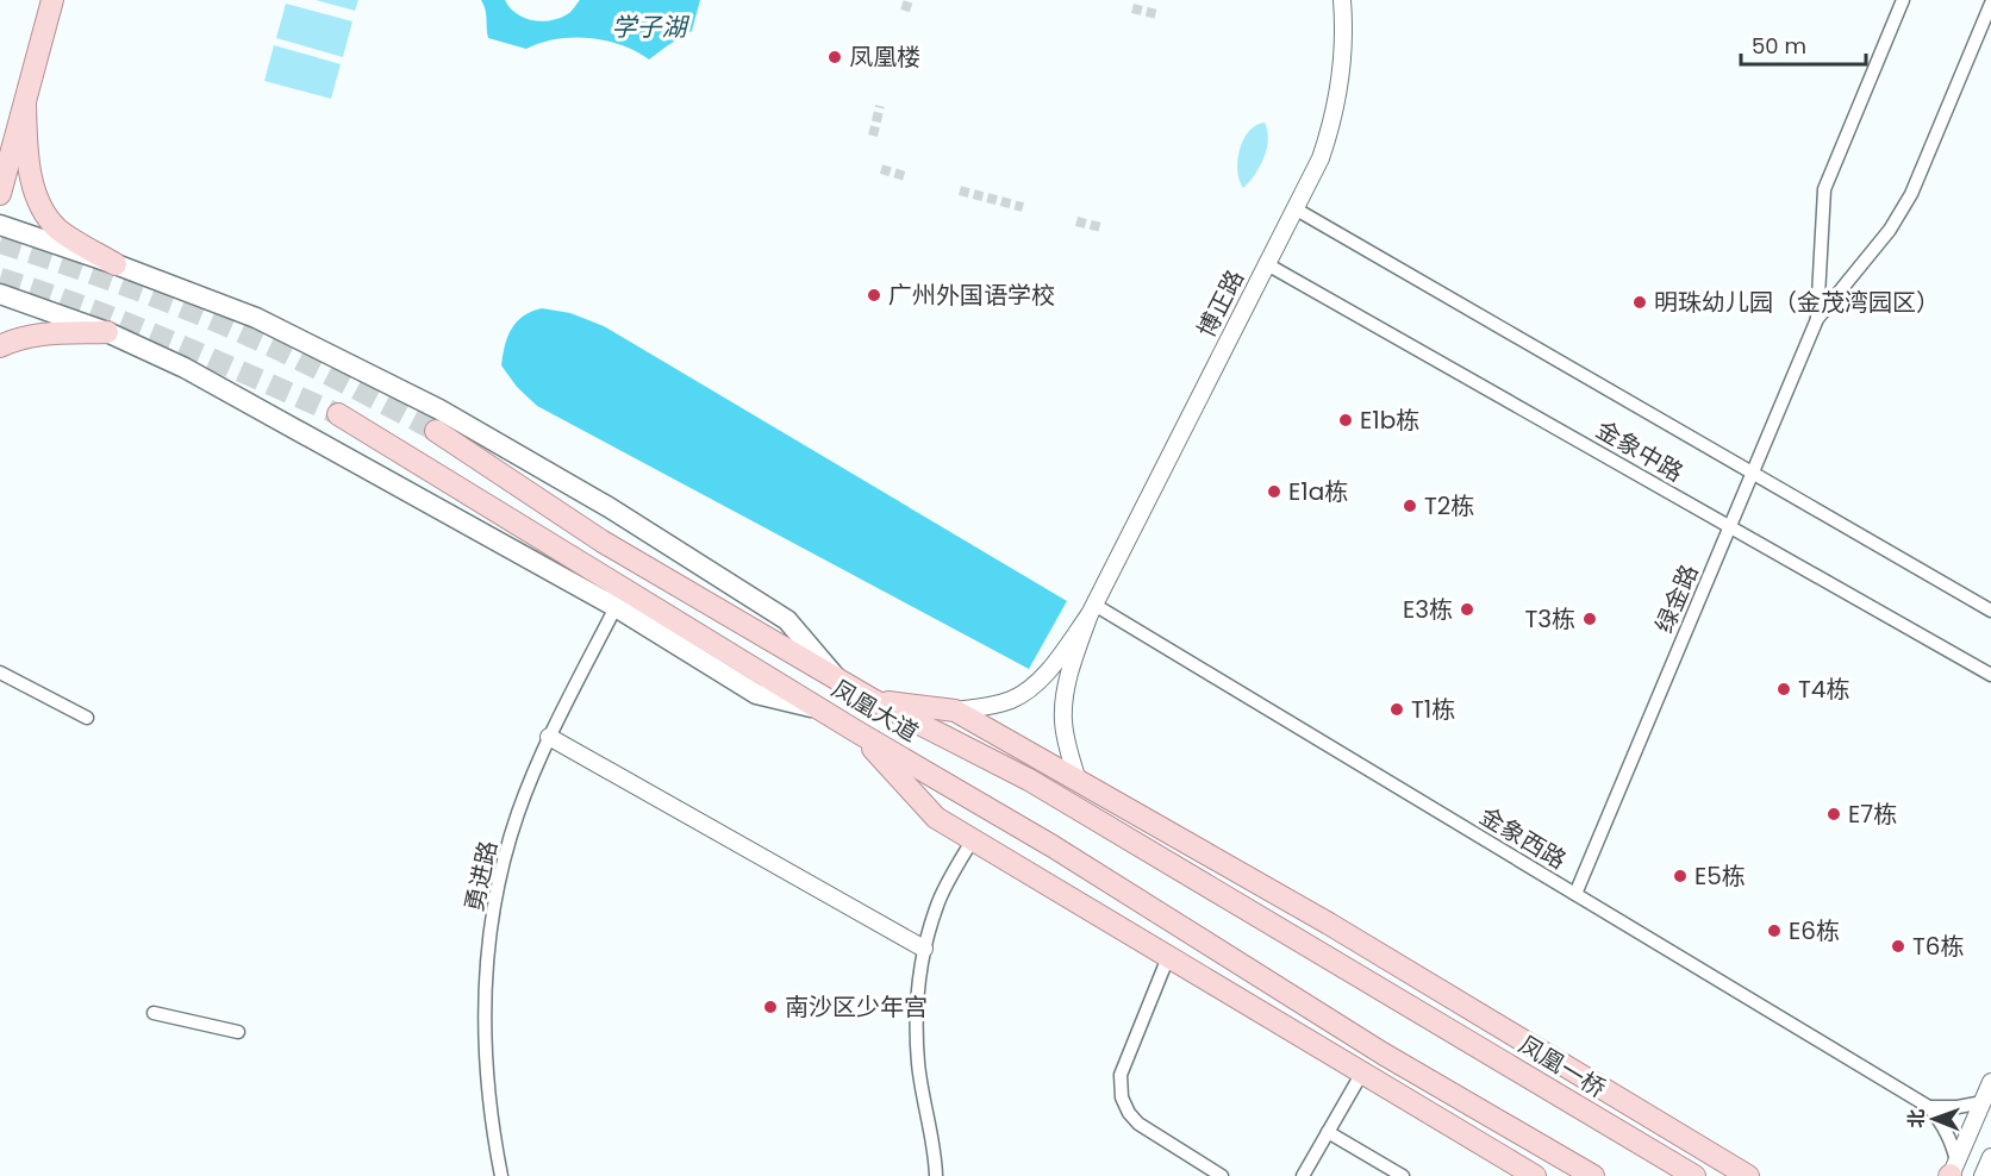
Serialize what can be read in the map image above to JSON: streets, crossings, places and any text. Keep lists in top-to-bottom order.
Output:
{
  "streets": {
    "main road": ["凤凰大道", "凤凰一桥"],
    "street": [
      "博正路",
      "金象中路",
      "绿金路",
      "金象西路",
      "勇进路"
    ]
  },
  "crossings": [
    ["博正路", "金象中路"],
    ["博正路", "金象西路"],
    ["金象中路", "绿金路"],
    ["绿金路", "金象西路"],
    ["凤凰大道", "凤凰一桥"]
  ],
  "water": ["学子湖"],
  "places": [
    "凤凰楼",
    "广州外国语学校",
    "明珠幼儿园（金茂湾园区）",
    "E1b栋",
    "E1a栋",
    "T2栋",
    "E3栋",
    "T3栋",
    "T4栋",
    "T1栋",
    "E7栋",
    "E5栋",
    "E6栋",
    "T6栋",
    "南沙区少年宫"
  ],
  "scale_bar": "50 m",
  "north": "left"
}
